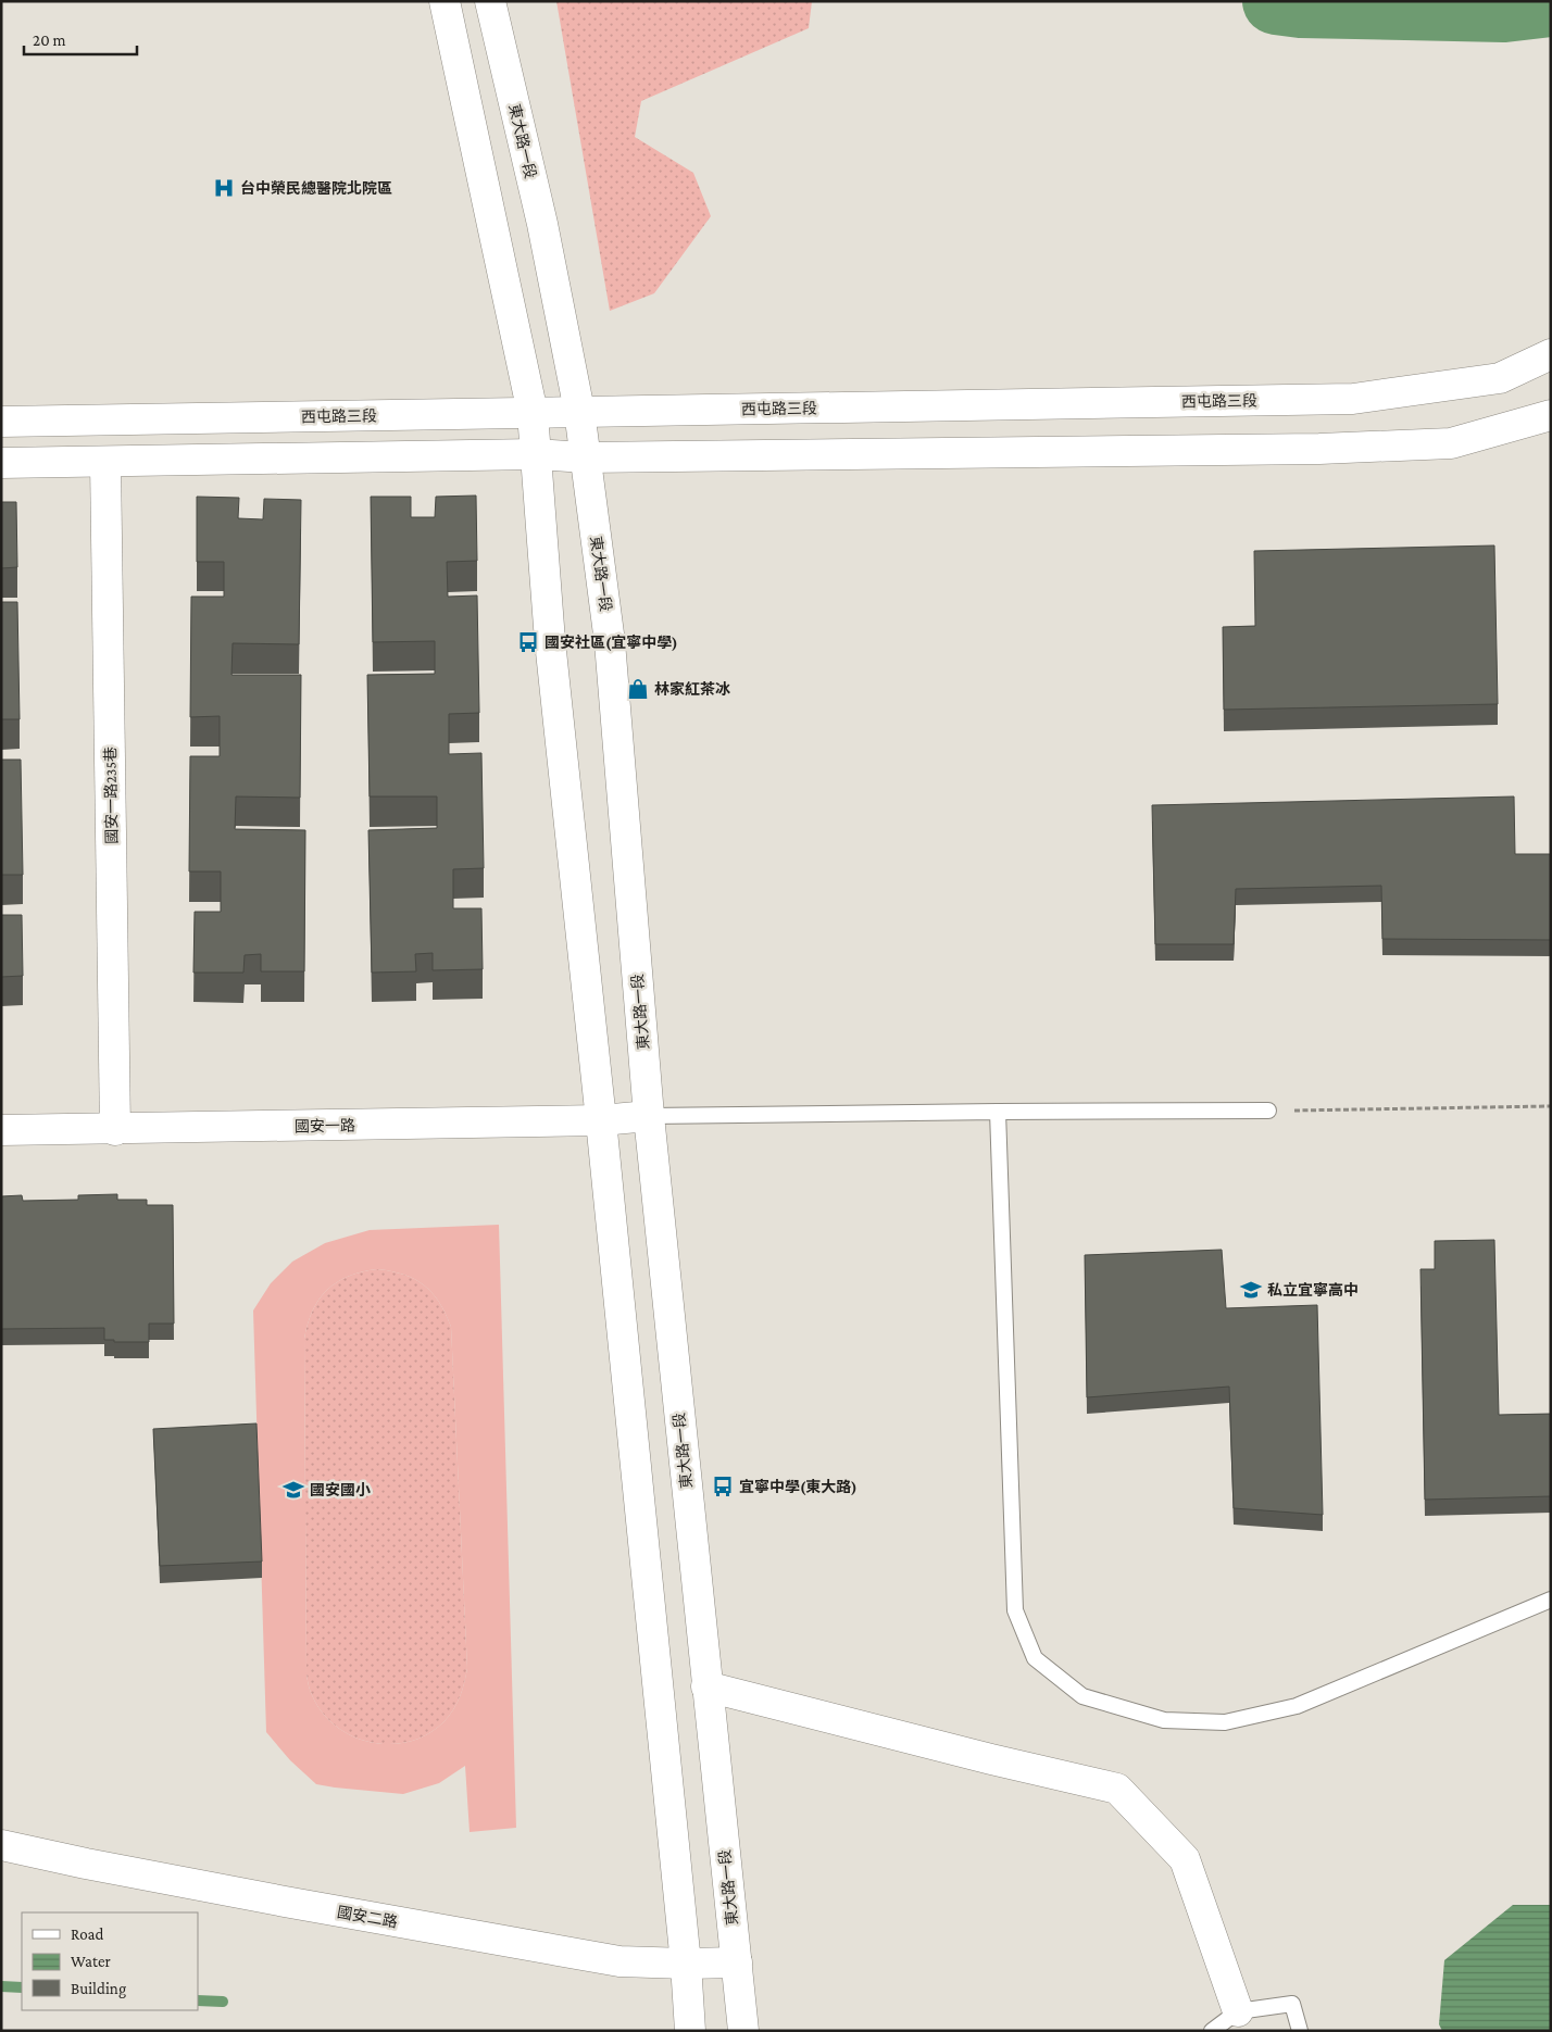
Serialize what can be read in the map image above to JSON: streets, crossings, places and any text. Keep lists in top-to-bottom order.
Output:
{
  "streets": {
    "street": [
      "東大路一段",
      "西屯路三段",
      "國安一路235巷",
      "國安一路",
      "國安二路"
    ]
  },
  "crossings": [
    ["東大路一段", "西屯路三段"],
    ["東大路一段", "國安一路"],
    ["東大路一段", "國安二路"],
    ["國安一路235巷", "國安一路"]
  ],
  "places": {
    "hospital": ["台中榮民總醫院北院區"],
    "bus stop": ["國安社區(宜寧中學)", "宜寧中學(東大路)"],
    "shop": ["林家紅茶冰"],
    "school or university": ["私立宜寧高中", "國安國小"]
  },
  "legend": ["Road", "Water", "Building"],
  "scale_bar": "20 m"
}
